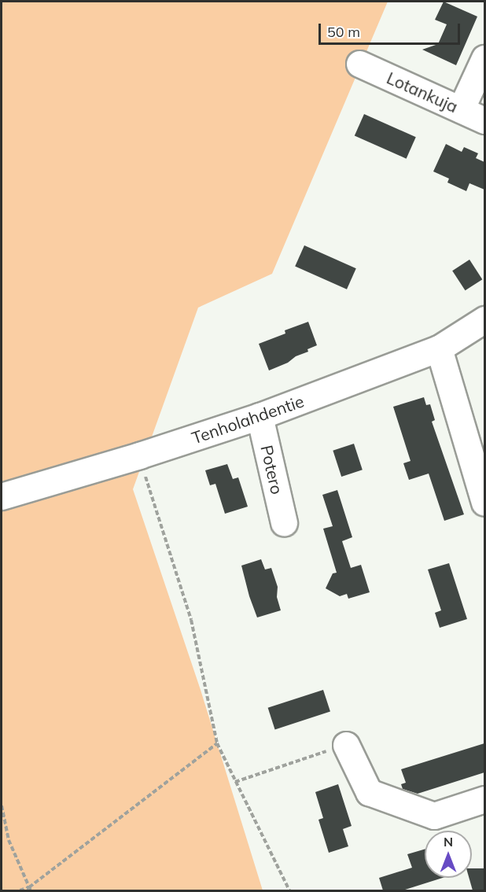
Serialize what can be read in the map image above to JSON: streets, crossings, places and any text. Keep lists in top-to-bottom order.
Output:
{
  "streets": {
    "street": ["Lotankuja", "Tenholahdentie", "Potero"]
  },
  "crossings": [
    ["Tenholahdentie", "Potero"]
  ],
  "scale_bar": "50 m",
  "north": "top"
}
